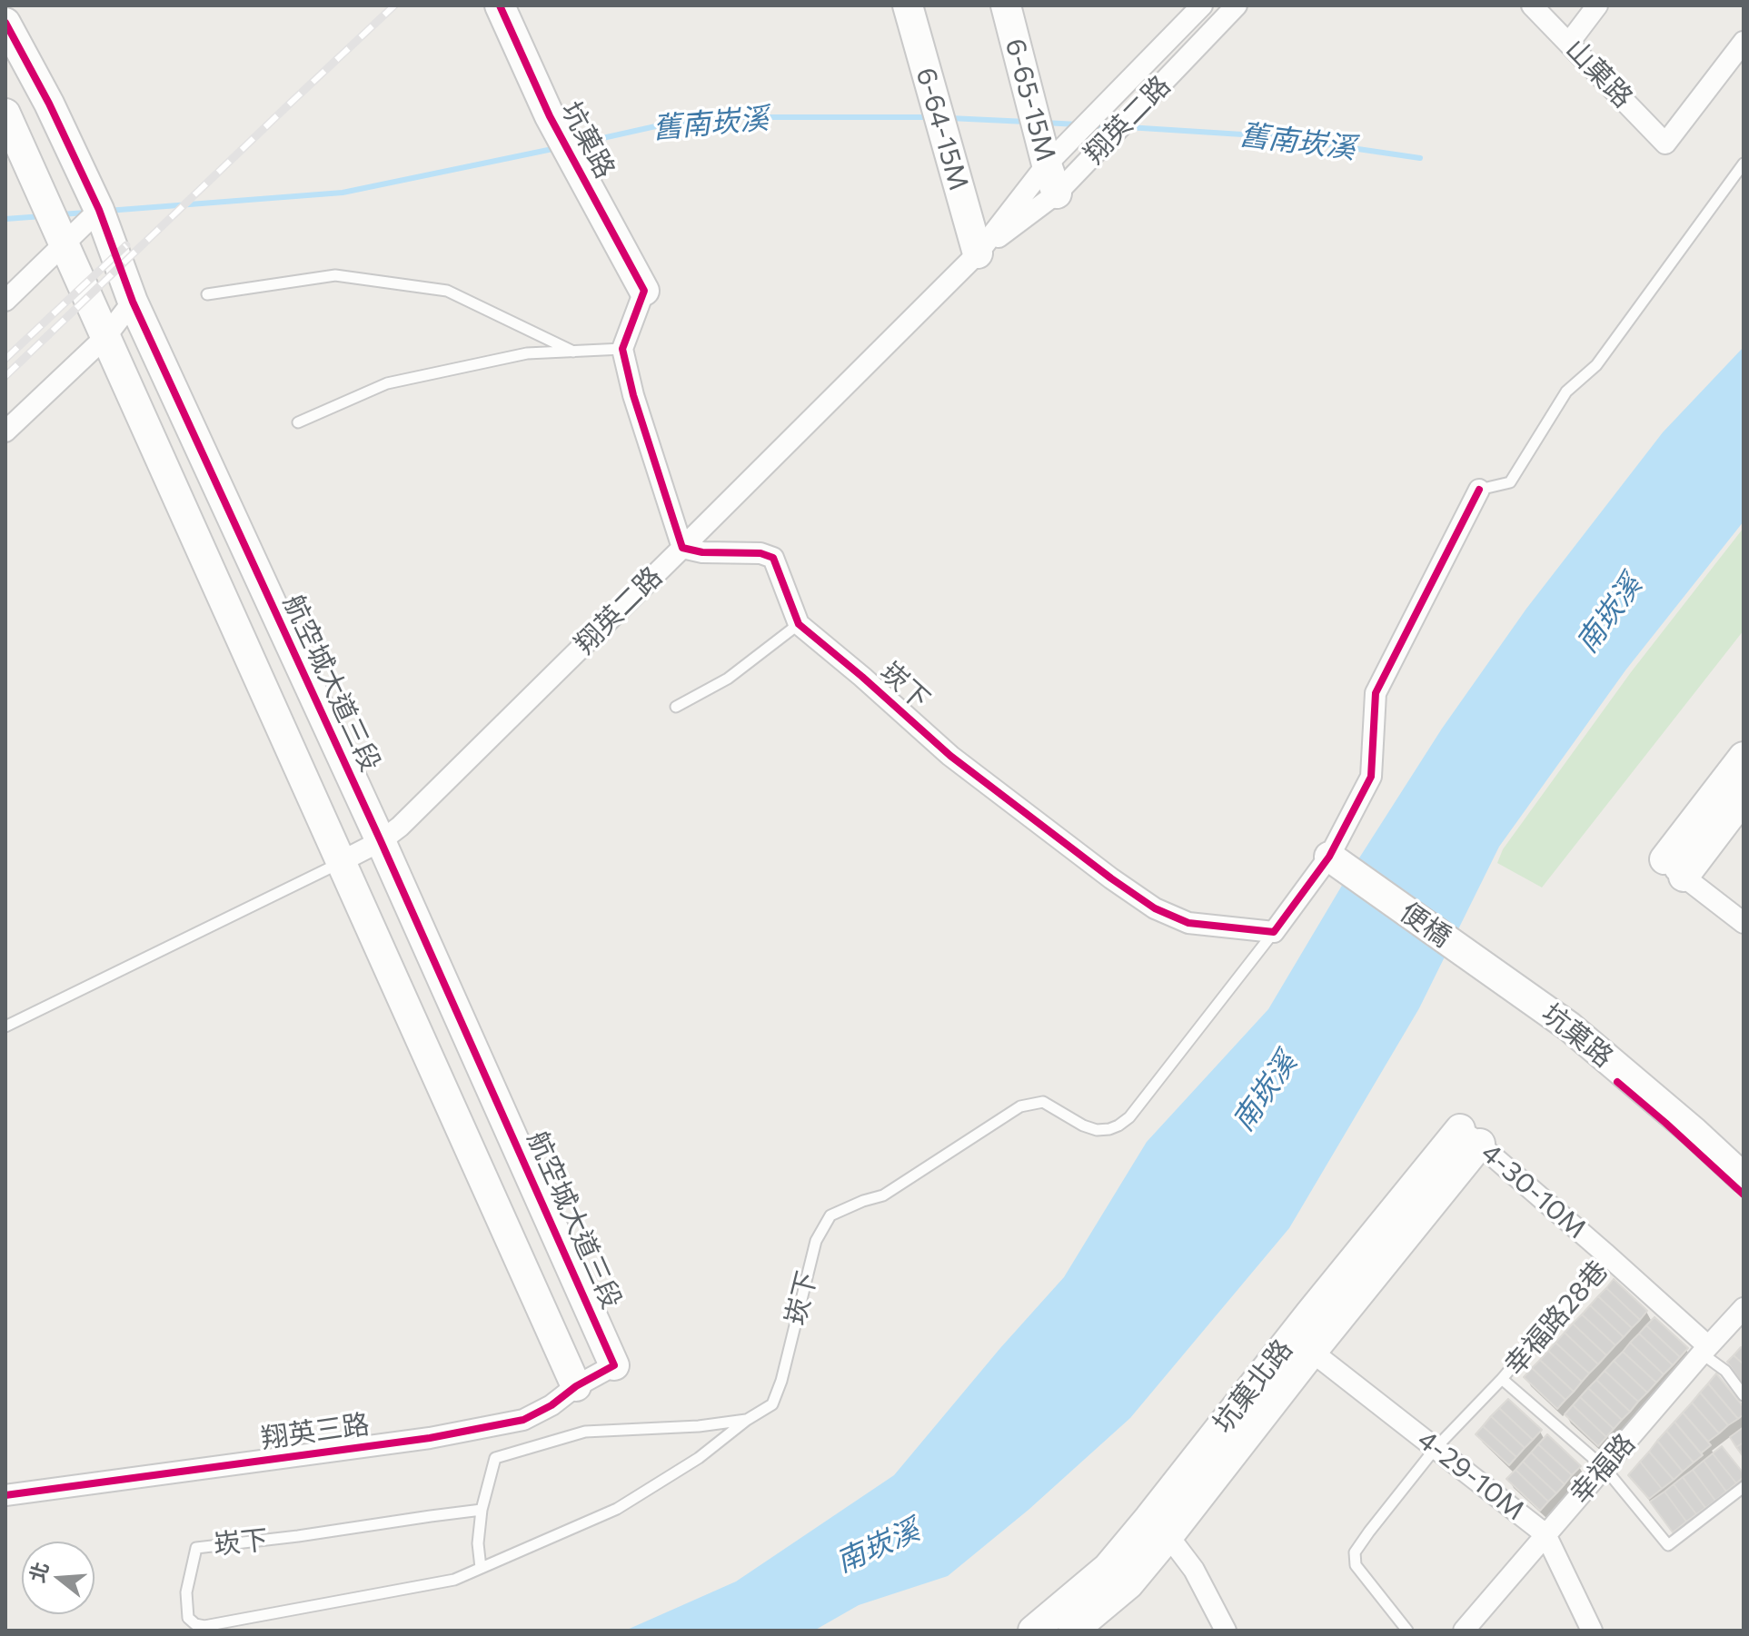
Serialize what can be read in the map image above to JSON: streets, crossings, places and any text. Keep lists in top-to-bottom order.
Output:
{
  "streets": {
    "street": [
      "山菓路",
      "6-65-15M",
      "翔英二路",
      "6-64-15M",
      "坑菓路",
      "航空城大道三段",
      "崁下",
      "便橋",
      "4-30-10M",
      "幸福路28巷",
      "坑菓北路",
      "翔英三路",
      "幸福路",
      "4-29-10M"
    ]
  },
  "crossings": [
    ["6-65-15M", "翔英二路"],
    ["翔英二路", "6-64-15M"],
    ["翔英二路", "航空城大道三段"],
    ["翔英二路", "崁下"],
    ["坑菓路", "便橋"],
    ["航空城大道三段", "翔英三路"],
    ["崁下", "便橋"],
    ["4-30-10M", "幸福路28巷"],
    ["4-30-10M", "坑菓北路"],
    ["幸福路28巷", "幸福路"],
    ["坑菓北路", "4-29-10M"],
    ["幸福路", "4-29-10M"]
  ],
  "water": ["舊南崁溪", "南崁溪"],
  "north": "left"
}
